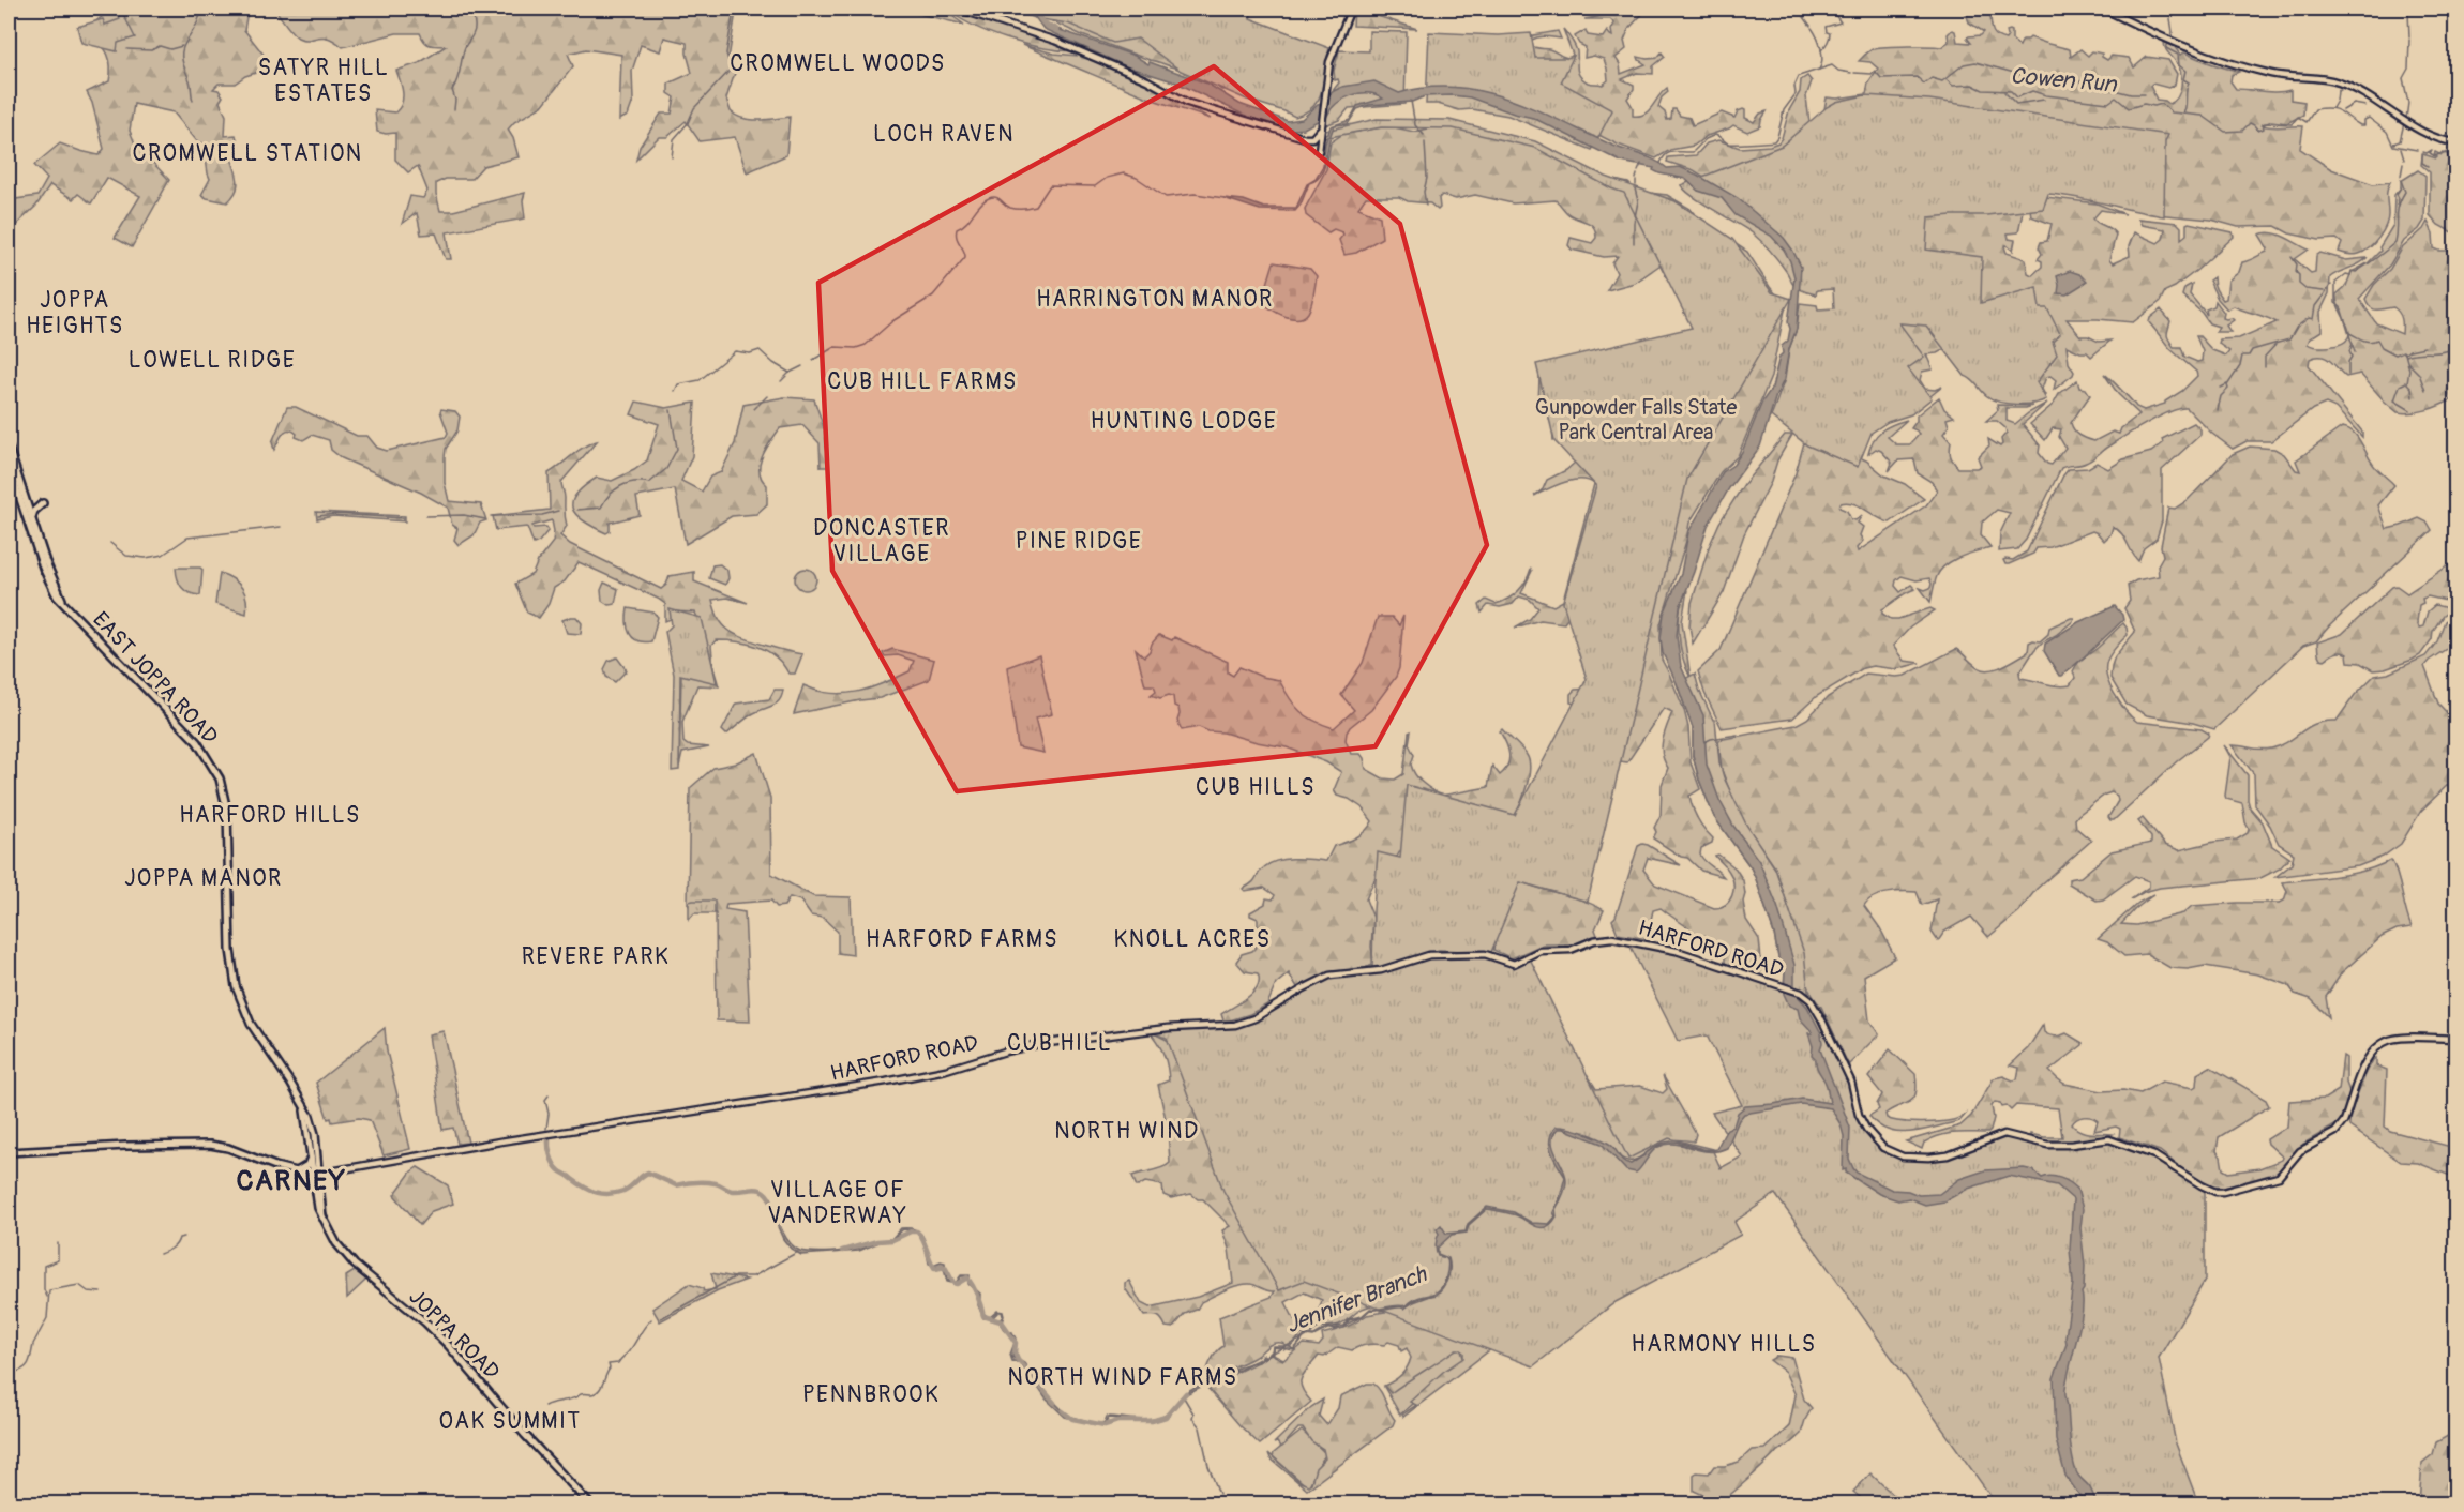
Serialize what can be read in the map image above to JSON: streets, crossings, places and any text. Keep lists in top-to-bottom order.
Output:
{
  "streets": {
    "main road": ["EAST JOPPA ROAD", "HARFORD ROAD", "JOPPA ROAD"]
  },
  "crossings": [
    ["EAST JOPPA ROAD", "HARFORD ROAD"],
    ["EAST JOPPA ROAD", "JOPPA ROAD"],
    ["HARFORD ROAD", "JOPPA ROAD"]
  ],
  "districts": [
    "CROMWELL WOODS",
    "SATYR HILL ESTATES",
    "LOCH RAVEN",
    "CROMWELL STATION",
    "HARRINGTON MANOR",
    "JOPPA HEIGHTS",
    "LOWELL RIDGE",
    "CUB HILL FARMS",
    "HUNTING LODGE",
    "DONCASTER VILLAGE",
    "PINE RIDGE",
    "CUB HILLS",
    "HARFORD HILLS",
    "JOPPA MANOR",
    "HARFORD FARMS",
    "KNOLL ACRES",
    "REVERE PARK",
    "CUB HILL",
    "NORTH WIND",
    "CARNEY",
    "VILLAGE OF VANDERWAY",
    "HARMONY HILLS",
    "NORTH WIND FARMS",
    "PENNBROOK",
    "OAK SUMMIT"
  ],
  "water": ["Cowen Run", "Jennifer Branch"],
  "parks": ["Gunpowder Falls State Park Central Area"]
}
